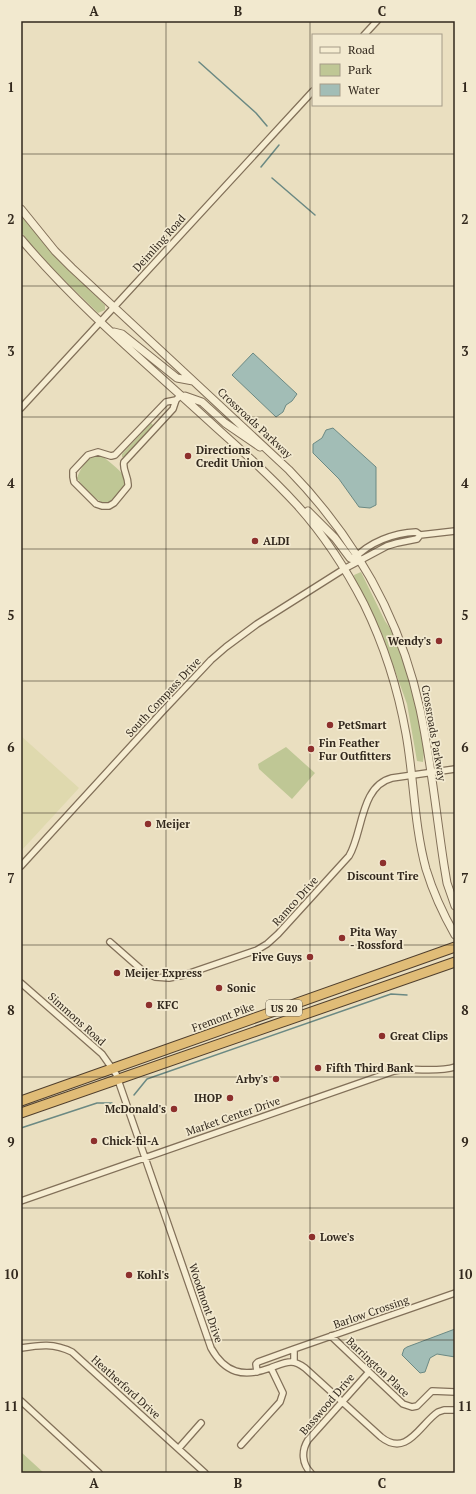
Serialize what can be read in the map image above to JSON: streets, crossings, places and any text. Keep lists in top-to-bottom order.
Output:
{
  "streets": {
    "highway": ["US 20", "Fremont Pike"],
    "street": [
      "Deimling Road",
      "Crossroads Parkway",
      "South Compass Drive",
      "Ramco Drive",
      "Simmons Road",
      "Market Center Drive",
      "Woodmont Drive",
      "Barlow Crossing",
      "Barrington Place",
      "Heatherford Drive",
      "Basswood Drive"
    ]
  },
  "crossings": [
    ["Deimling Road", "Crossroads Parkway"],
    ["Crossroads Parkway", "South Compass Drive"],
    ["Crossroads Parkway", "Ramco Drive"],
    ["Fremont Pike", "Simmons Road"],
    ["Fremont Pike", "Woodmont Drive"],
    ["Simmons Road", "Woodmont Drive"],
    ["Market Center Drive", "Woodmont Drive"],
    ["Woodmont Drive", "Barlow Crossing"],
    ["Barlow Crossing", "Barrington Place"],
    ["Barrington Place", "Basswood Drive"]
  ],
  "places": [
    "Directions Credit Union",
    "ALDI",
    "Wendy's",
    "PetSmart",
    "Fin Feather Fur Outfitters",
    "Meijer",
    "Discount Tire",
    "Pita Way - Rossford",
    "Five Guys",
    "Meijer Express",
    "Sonic",
    "KFC",
    "Great Clips",
    "Fifth Third Bank",
    "Arby's",
    "IHOP",
    "McDonald's",
    "Chick-fil-A",
    "Lowe's",
    "Kohl's"
  ],
  "legend": ["Road", "Park", "Water"],
  "grid": {
    "columns": ["A", "B", "C"],
    "rows": [
      "1",
      "2",
      "3",
      "4",
      "5",
      "6",
      "7",
      "8",
      "9",
      "10",
      "11"
    ]
  }
}
